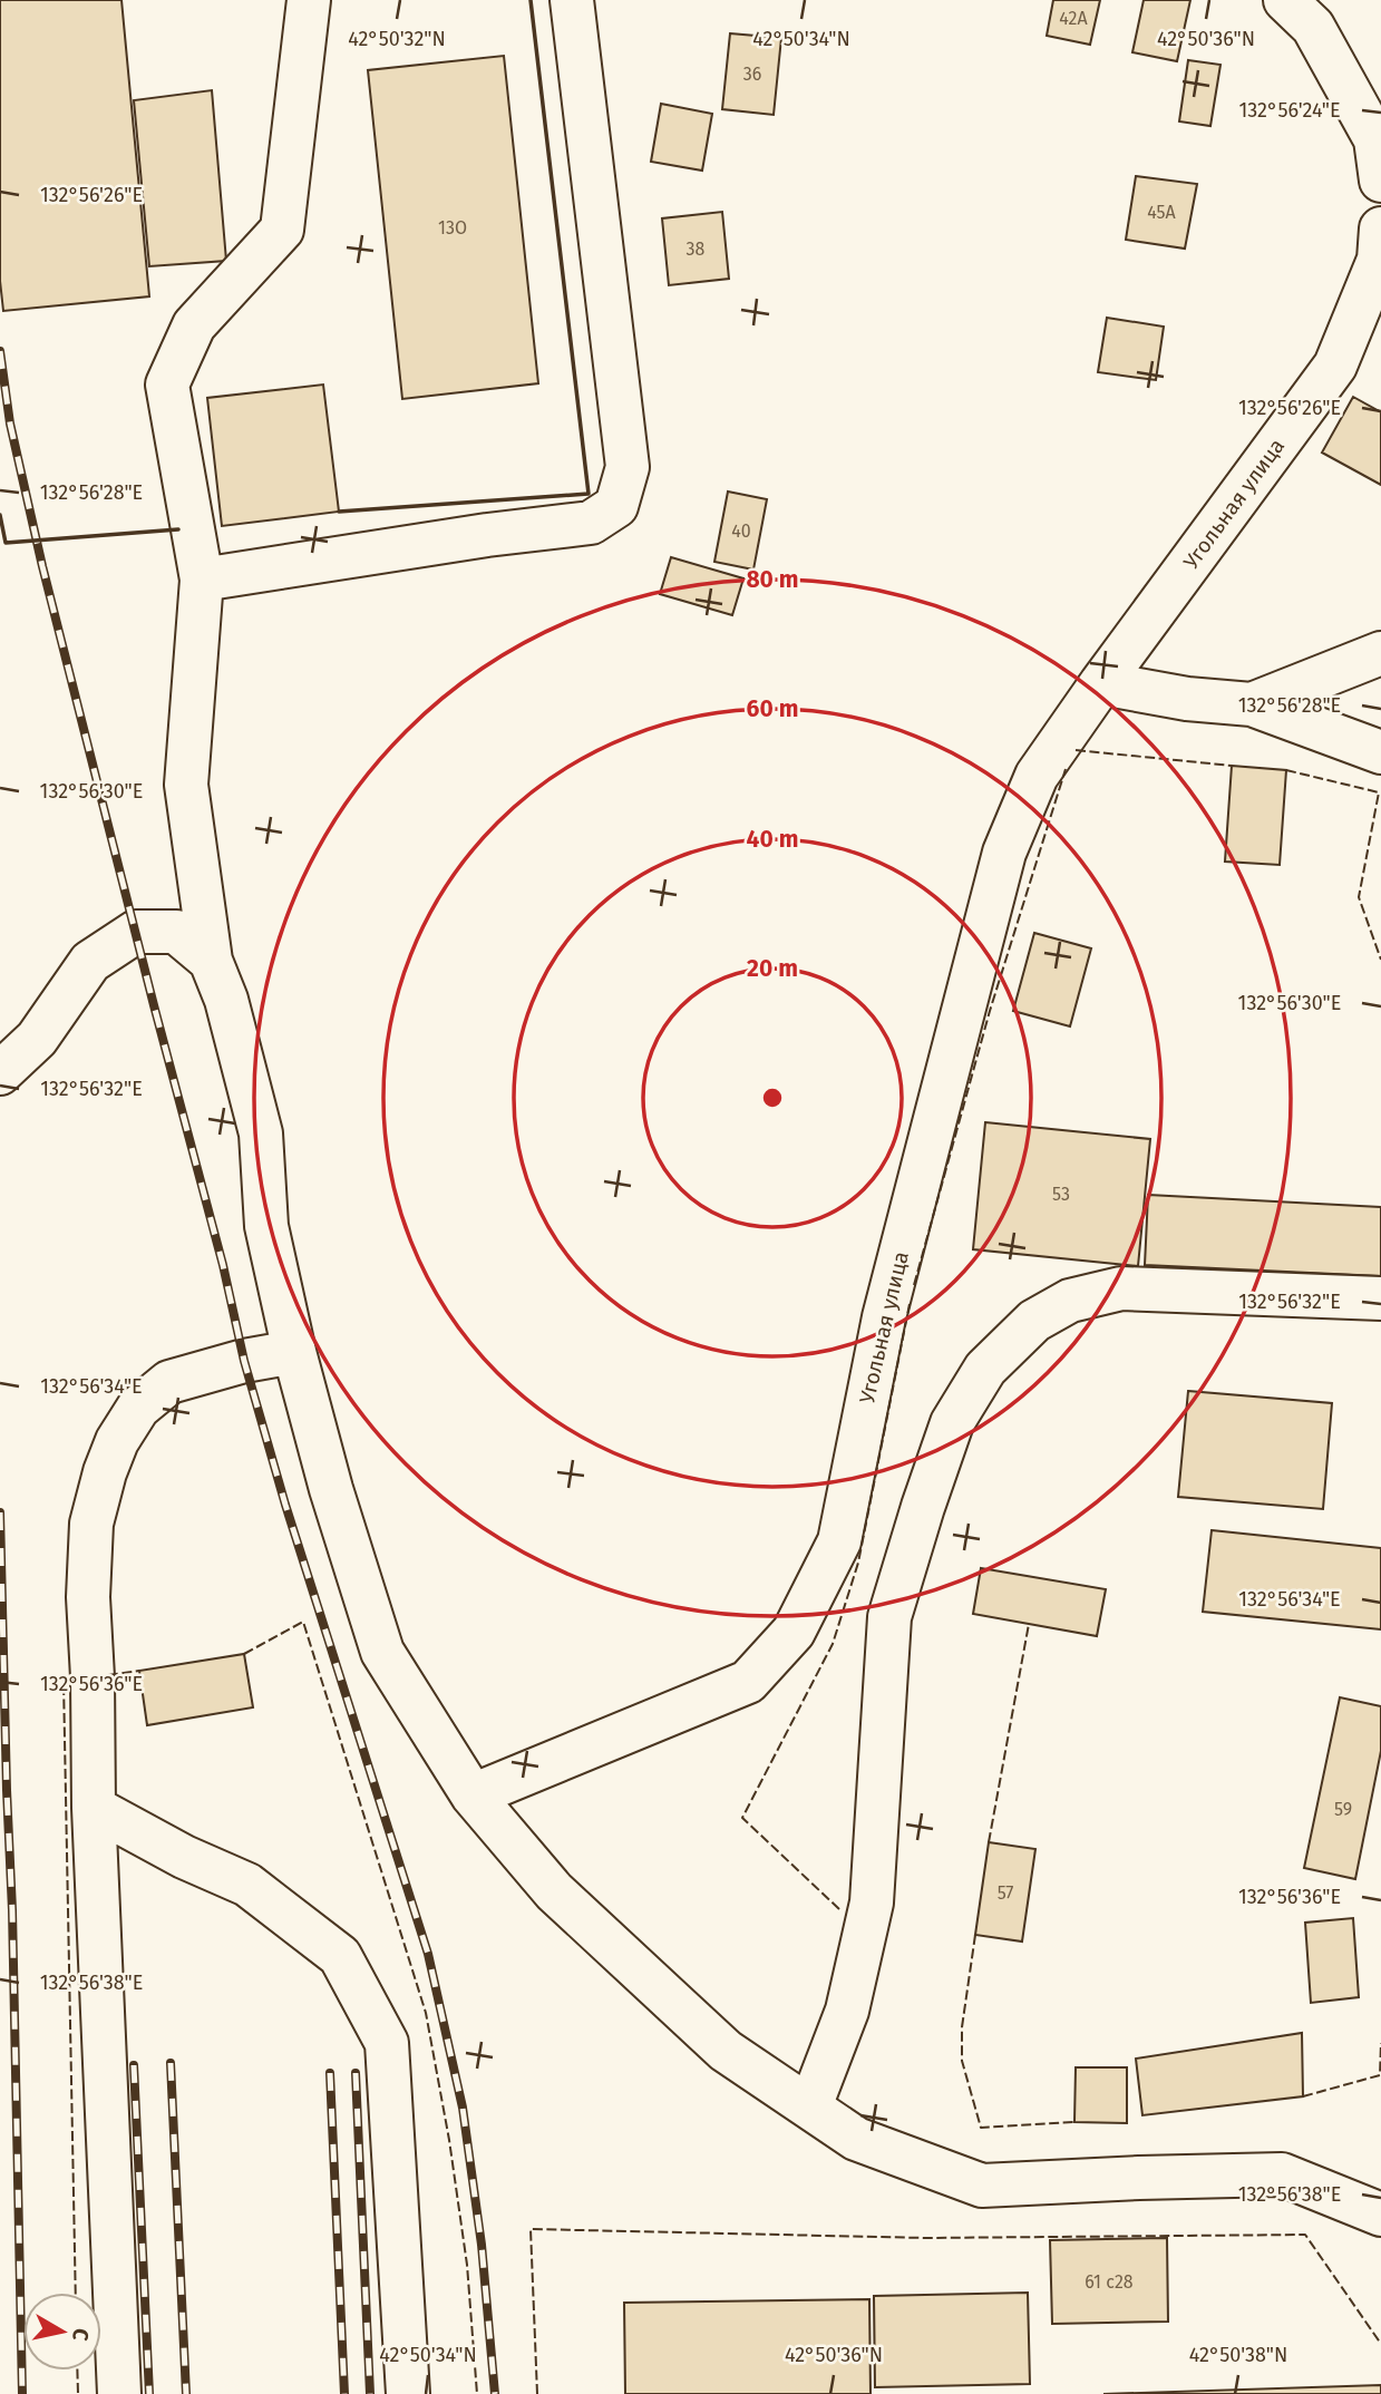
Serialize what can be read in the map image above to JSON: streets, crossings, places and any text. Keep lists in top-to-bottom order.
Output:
{
  "streets": {
    "street": ["Угольная улица"]
  },
  "house_numbers": [
    "42А",
    "36",
    "45А",
    "13О",
    "38",
    "40",
    "53",
    "59",
    "57",
    "61 с28"
  ],
  "north": "right",
  "coordinates": [
    "42°50'32\"N",
    "42°50'34\"N",
    "42°50'36\"N",
    "132°56'24\"E",
    "132°56'26\"E",
    "132°56'28\"E",
    "132°56'30\"E",
    "132°56'32\"E",
    "132°56'34\"E",
    "132°56'36\"E",
    "132°56'38\"E",
    "42°50'38\"N"
  ],
  "rings": [
    "80 m",
    "60 m",
    "40 m",
    "20 m"
  ]
}
